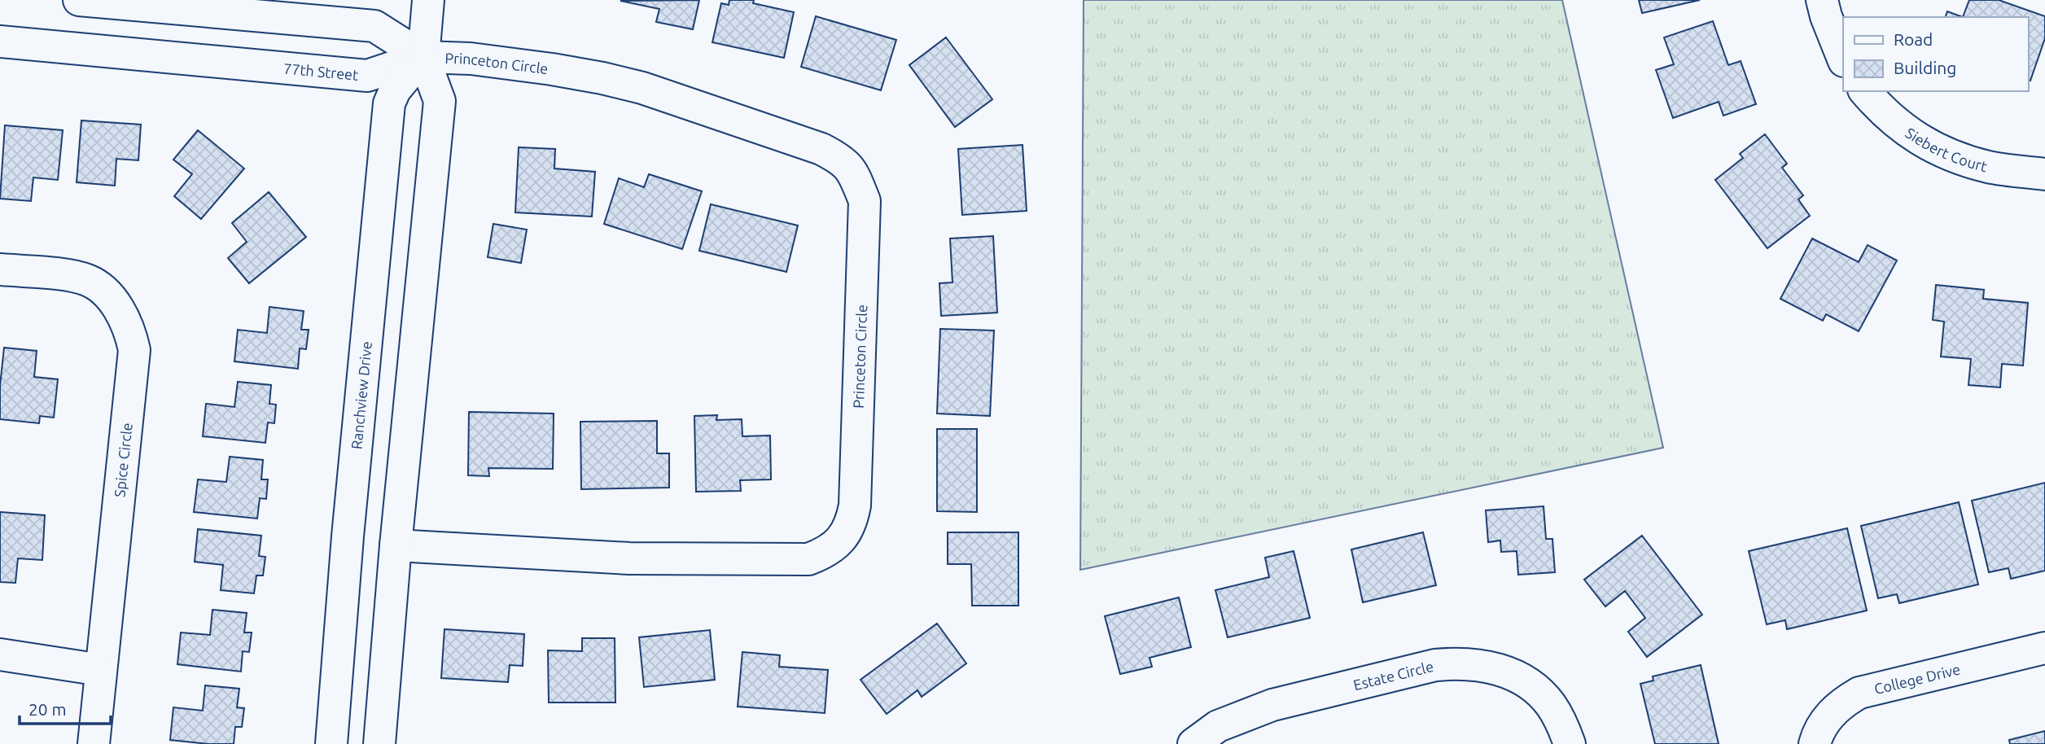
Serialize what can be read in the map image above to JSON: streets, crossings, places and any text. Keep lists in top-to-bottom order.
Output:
{
  "streets": {
    "street": [
      "Princeton Circle",
      "77th Street",
      "Siebert Court",
      "Ranchview Drive",
      "Spice Circle",
      "Estate Circle",
      "College Drive"
    ]
  },
  "crossings": [
    ["Princeton Circle", "77th Street"],
    ["Princeton Circle", "Ranchview Drive"],
    ["77th Street", "Ranchview Drive"]
  ],
  "legend": ["Road", "Building"],
  "scale_bar": "20 m"
}
